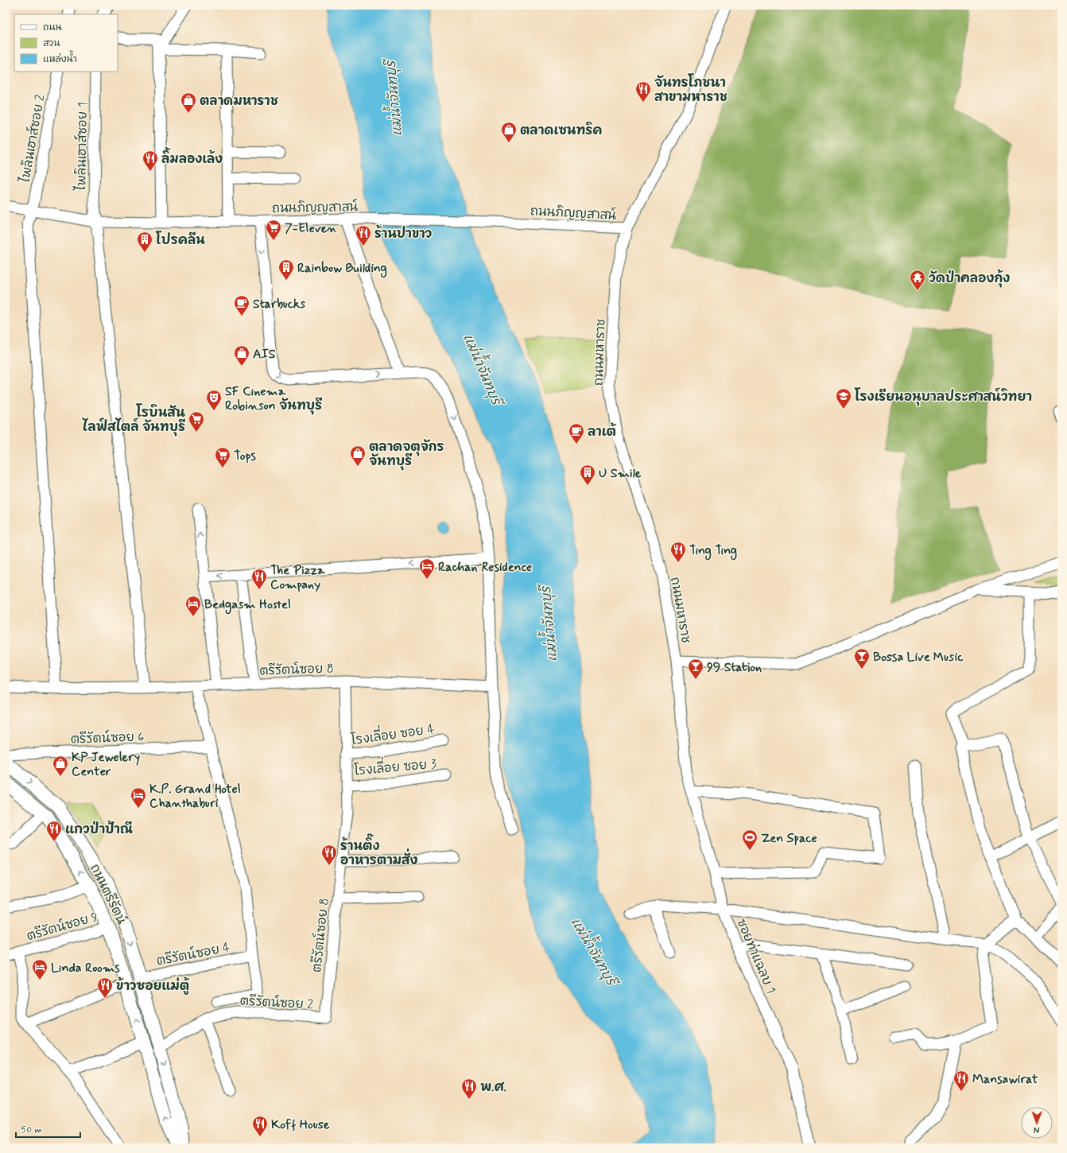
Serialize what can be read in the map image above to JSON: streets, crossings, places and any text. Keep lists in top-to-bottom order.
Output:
{
  "streets": {
    "main road": ["ถนนตรีรัตน์"],
    "street": [
      "ไพลินเฮาส์ซอย 2",
      "ไพลินเฮาส์ซอย 1",
      "ถนนภิญญสาสน์",
      "ถนนมหาราช",
      "ตรีรัตน์ซอย 8",
      "โรงเลื่อย ซอย 4",
      "ตรีรัตน์ซอย 6",
      "โรงเลื่อย ซอย 3",
      "ตรีรัตน์ซอย 9",
      "ตรีรัตน์ซอย 4",
      "ซอยท่าแฉลบ 1",
      "ตรีรัตน์ซอย 2"
    ]
  },
  "crossings": [
    ["ไพลินเฮาส์ซอย 2", "ถนนภิญญสาสน์"],
    ["ไพลินเฮาส์ซอย 2", "ตรีรัตน์ซอย 8"],
    ["ไพลินเฮาส์ซอย 1", "ถนนภิญญสาสน์"],
    ["ไพลินเฮาส์ซอย 1", "ตรีรัตน์ซอย 8"],
    ["ถนนภิญญสาสน์", "ถนนมหาราช"],
    ["ถนนมหาราช", "ซอยท่าแฉลบ 1"],
    ["ตรีรัตน์ซอย 8", "โรงเลื่อย ซอย 4"],
    ["ตรีรัตน์ซอย 8", "โรงเลื่อย ซอย 3"],
    ["ตรีรัตน์ซอย 8", "ตรีรัตน์ซอย 2"],
    ["ถนนตรีรัตน์", "ตรีรัตน์ซอย 9"],
    ["ถนนตรีรัตน์", "ตรีรัตน์ซอย 4"],
    ["ถนนตรีรัตน์", "ตรีรัตน์ซอย 2"]
  ],
  "water": ["แม่น้ำจันทบุรี"],
  "places": {
    "restaurant": [
      "จันทรโภชนา สาขามหาราช",
      "ลิ้มลองเล้ง",
      "ร้านปาขาว",
      "Ting Ting",
      "The Pizza Company",
      "แกวป่าป้าณี",
      "ร้านติ๊ง อาหารตามสั่ง",
      "ข้าวซอยแม่ตู้",
      "Mansawirat",
      "พ.ศ.",
      "Koff House"
    ],
    "shop": [
      "ตลาดมหาราช",
      "ตลาดเซนทริค",
      "AIS",
      "ตลาดจตุจักร จันทบุรี",
      "KP Jewelery Center"
    ],
    "supermarket": ["7-Eleven", "โรบินสัน ไลฟ์สไตล์ จันทบุรี", "Tops"],
    "building": ["โปรคลีน", "Rainbow Building", "U Smile"],
    "temple": ["วัดป่าคลองกุ้ง"],
    "cafe": ["Starbucks", "ลาเต้"],
    "school or university": ["โรงเรียนอนุบาลประศาสน์วิทยา"],
    "theatre": ["SF Cinema Robinson จันทบุรี"],
    "hotel": [
      "Rachan Residence",
      "Bedgasm Hostel",
      "K.P. Grand Hotel Chanthaburi",
      "Linda Rooms"
    ],
    "bar": ["Bossa Live Music", "99 Station"],
    "sports": ["Zen Space"]
  },
  "legend": ["ถนน", "สวน", "แหล่งน้ำ"],
  "scale_bar": "50 m",
  "north": "bottom"
}
